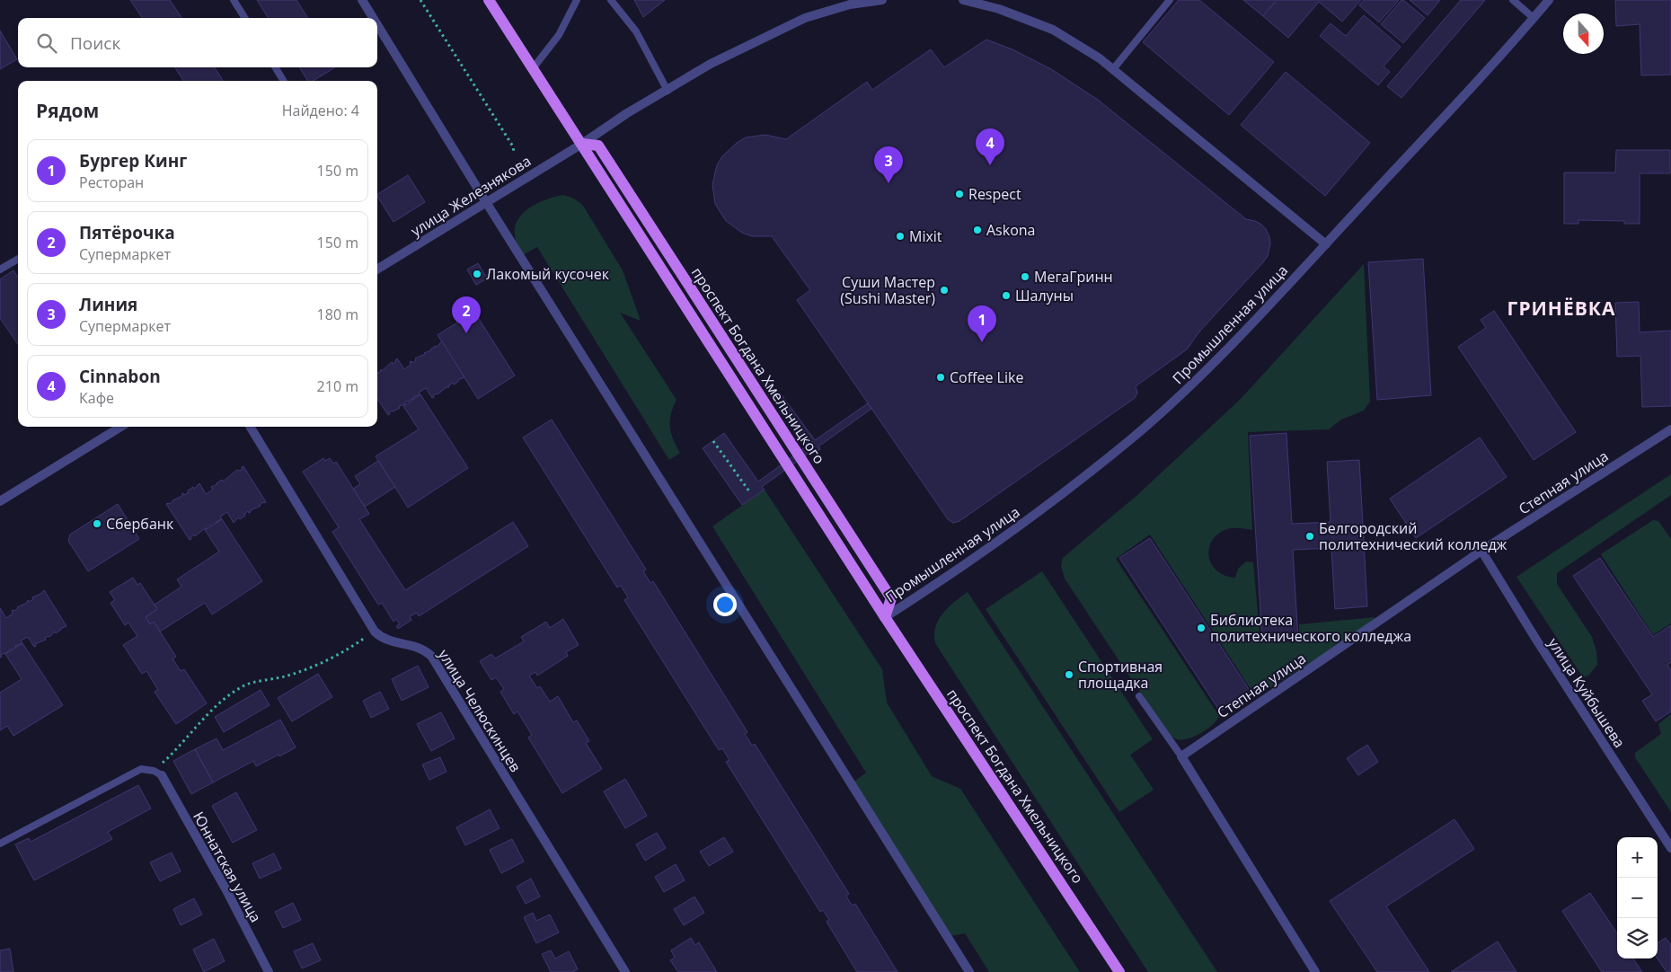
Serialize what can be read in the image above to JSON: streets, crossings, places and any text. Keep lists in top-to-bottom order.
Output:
{
  "streets": {
    "main road": ["проспект Богдана Хмельницкого"],
    "street": [
      "улица Железнякова",
      "Промышленная улица",
      "Степная улица",
      "улица Куйбышева",
      "улица Челюскинцев",
      "Юннатская улица"
    ]
  },
  "crossings": [
    ["улица Железнякова", "проспект Богдана Хмельницкого"],
    ["Промышленная улица", "проспект Богдана Хмельницкого"],
    ["Степная улица", "улица Куйбышева"]
  ],
  "districts": ["ГРИНЁВКА"],
  "places": [
    "Respect",
    "Askona",
    "Mixit",
    "Лакомый кусочек",
    "МегаГринн",
    "Суши Мастер (Sushi Master)",
    "Шалуны",
    "Coffee Like",
    "Сбербанк",
    "Белгородский политехнический колледж",
    "Библиотека политехнического колледжа",
    "Спортивная площадка"
  ],
  "north": "bottom",
  "page": {
    "search": "Поиск",
    "heading": ["Рядом", "Найдено: 4"],
    "pins": [
      "4",
      "3",
      "2",
      "1"
    ],
    "list": [
      {
        "mark": "1",
        "name": "Бургер Кинг",
        "note": "Ресторан",
        "value": "150 m"
      },
      {
        "mark": "2",
        "name": "Пятёрочка",
        "note": "Супермаркет",
        "value": "150 m"
      },
      {
        "mark": "3",
        "name": "Линия",
        "note": "Супермаркет",
        "value": "180 m"
      },
      {
        "mark": "4",
        "name": "Cinnabon",
        "note": "Кафе",
        "value": "210 m"
      }
    ],
    "map_buttons": ["+", "−"]
  }
}
